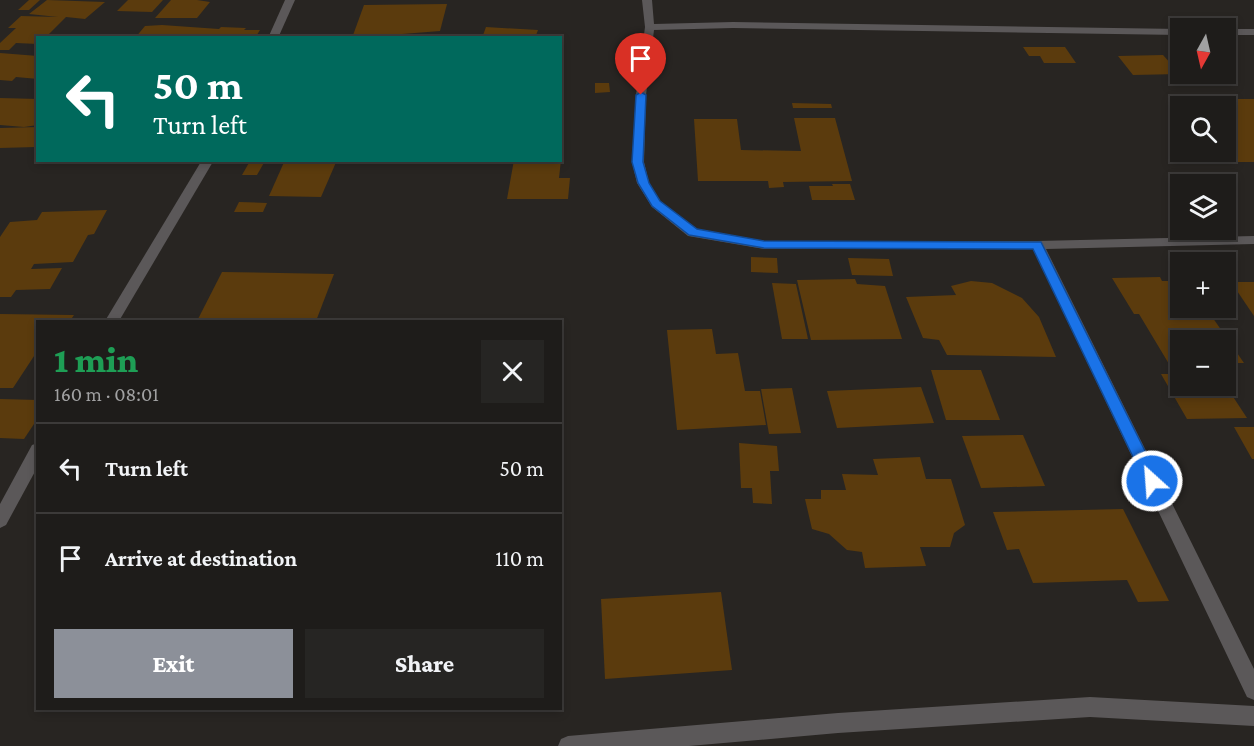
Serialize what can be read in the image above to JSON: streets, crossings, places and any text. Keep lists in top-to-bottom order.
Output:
{
  "north": "bottom",
  "page": {
    "map_buttons": ["+", "−"],
    "turn": ["50 m", "Turn left"],
    "heading": ["1 min", "160 m · 08:01"],
    "list": [
      {
        "name": "Turn left",
        "value": "50 m"
      },
      {
        "name": "Arrive at destination",
        "value": "110 m"
      }
    ],
    "buttons": ["Exit", "Share"]
  }
}
